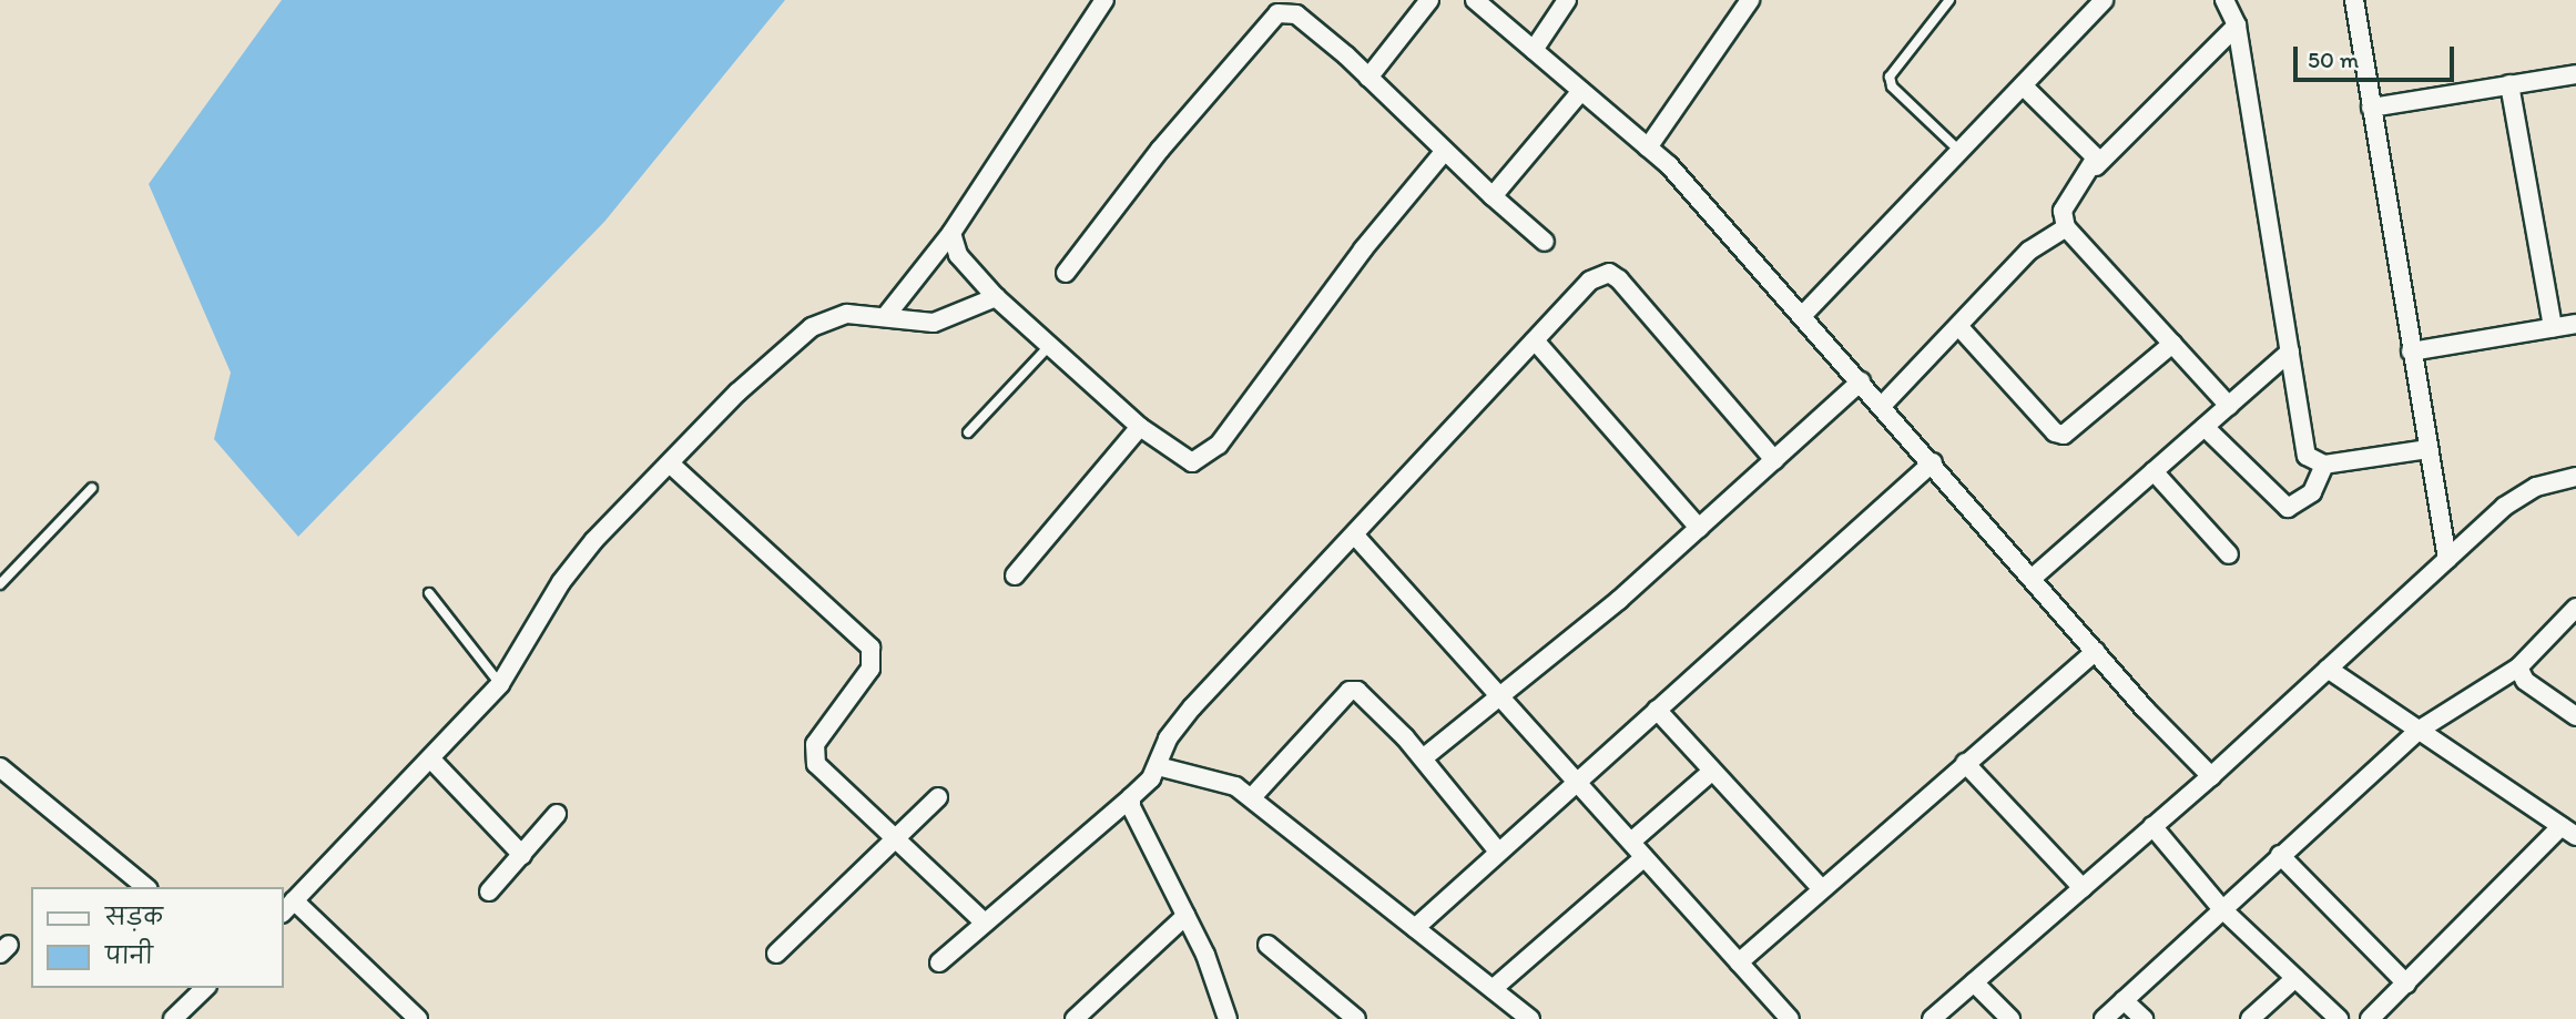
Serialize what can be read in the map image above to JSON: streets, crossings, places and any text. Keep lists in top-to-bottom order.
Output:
{
  "legend": ["सड़क", "पानी"],
  "scale_bar": "50 m"
}
